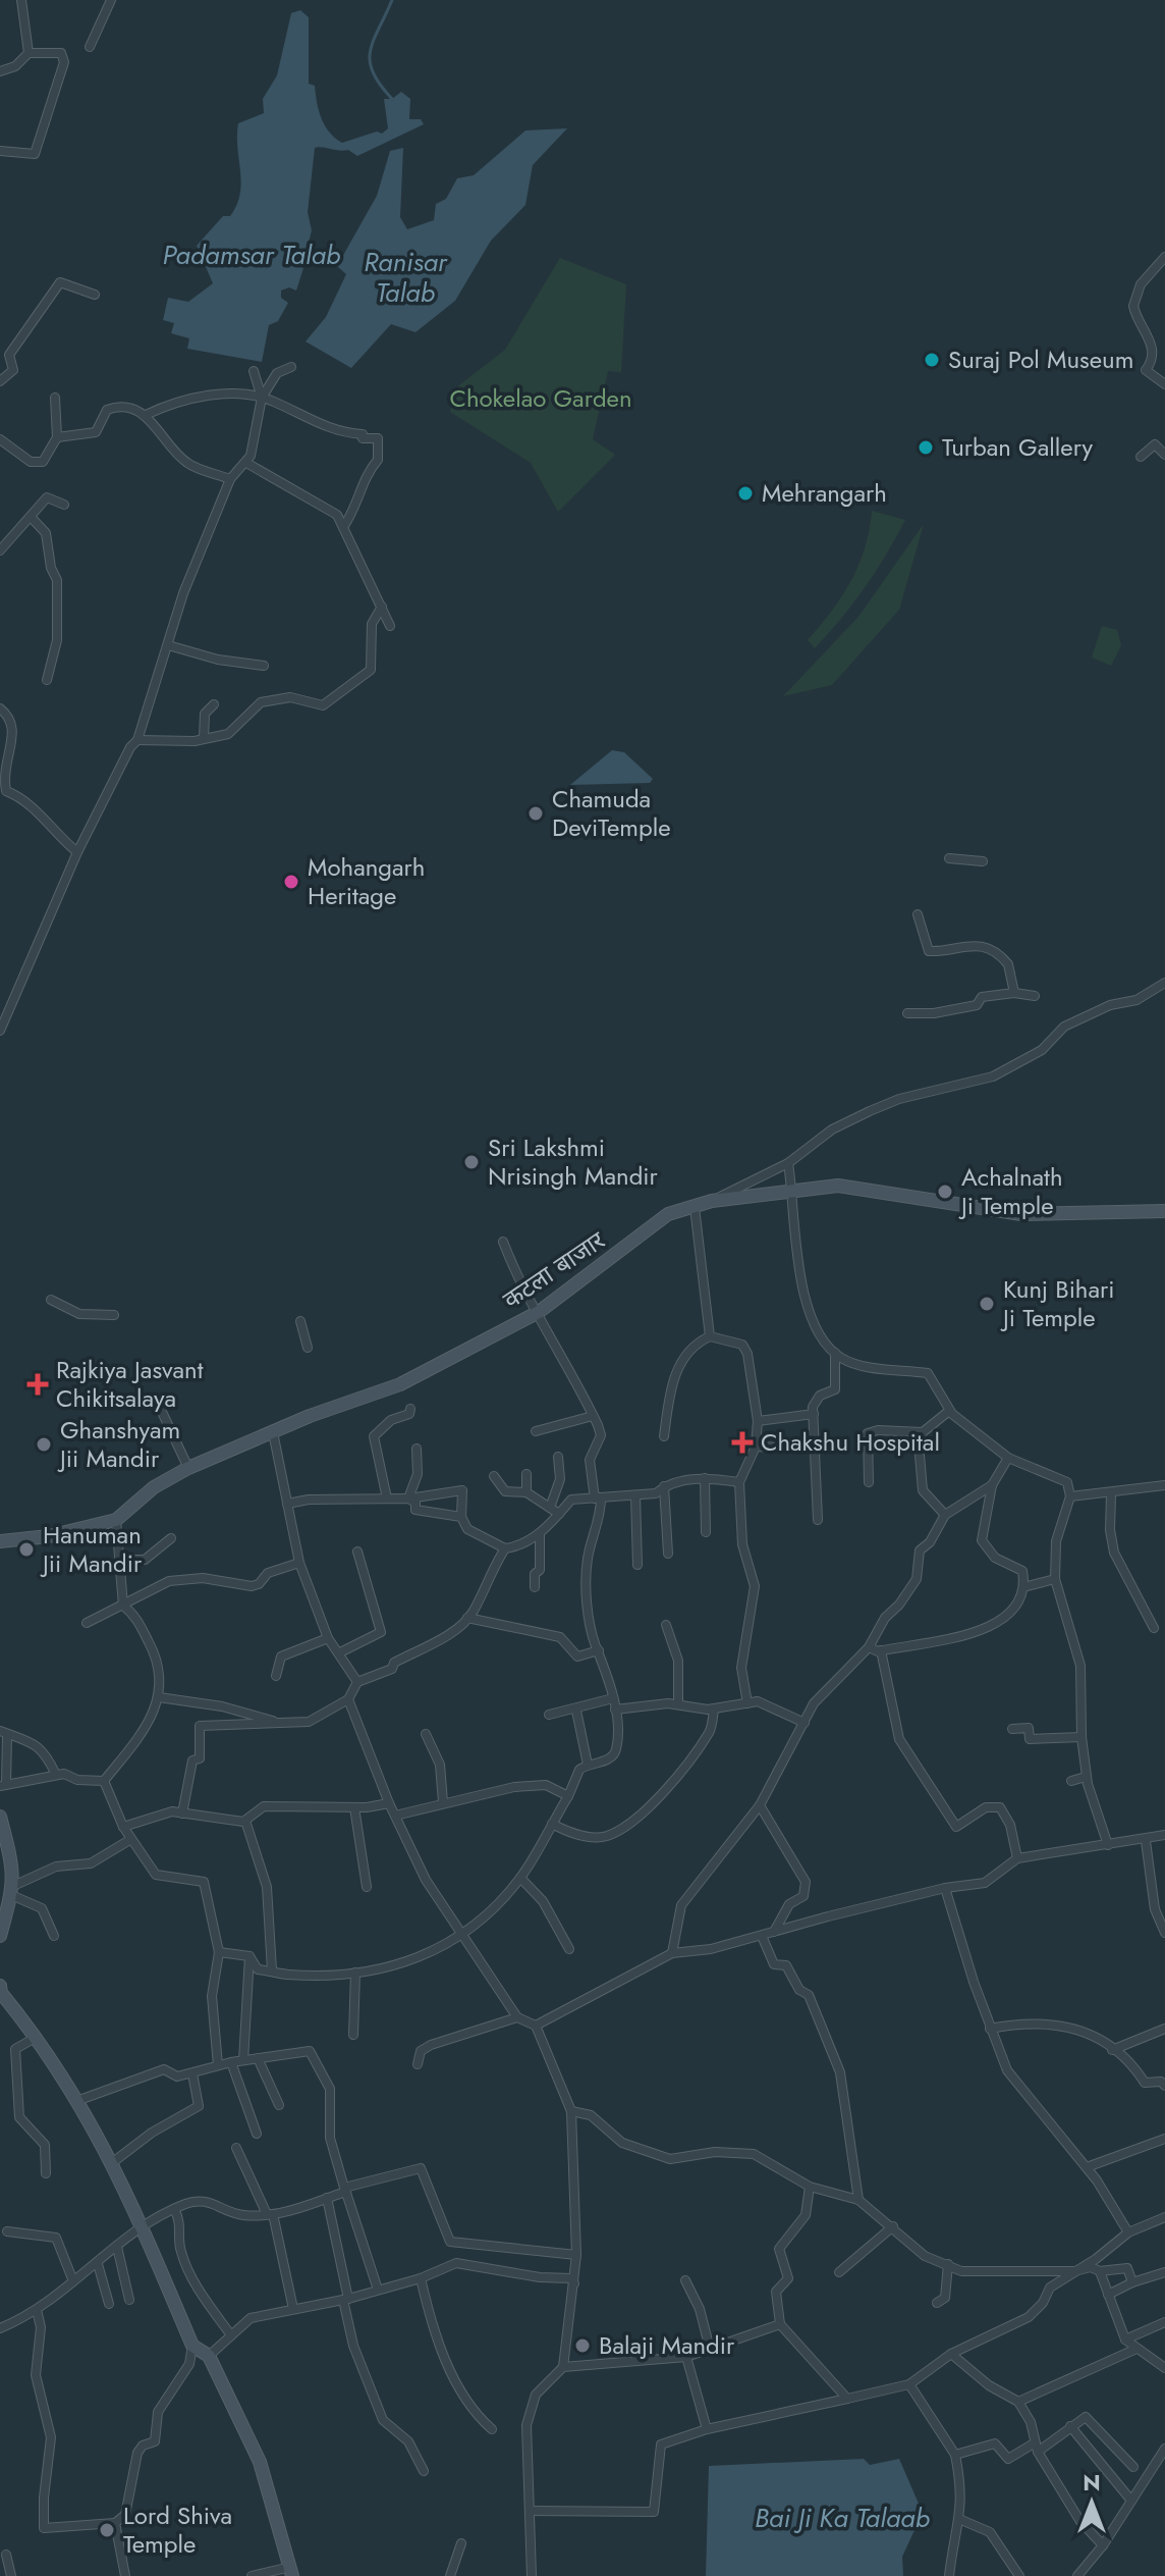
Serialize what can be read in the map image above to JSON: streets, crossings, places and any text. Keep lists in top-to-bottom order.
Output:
{
  "streets": {
    "street": ["कटला बाजार"]
  },
  "water": ["Padamsar Talab", "Ranisar Talab", "Bai Ji Ka Talaab"],
  "parks": ["Chokelao Garden"],
  "places": {
    "other": [
      "Suraj Pol Museum",
      "Turban Gallery",
      "Mehrangarh",
      "Chamuda DeviTemple",
      "Mohangarh Heritage",
      "Sri Lakshmi Nrisingh Mandir",
      "Achalnath Ji Temple",
      "Kunj Bihari Ji Temple",
      "Ghanshyam Jii Mandir",
      "Hanuman Jii Mandir",
      "Balaji Mandir",
      "Lord Shiva Temple"
    ],
    "health": ["Rajkiya Jasvant Chikitsalaya", "Chakshu Hospital"]
  },
  "north": "top"
}
